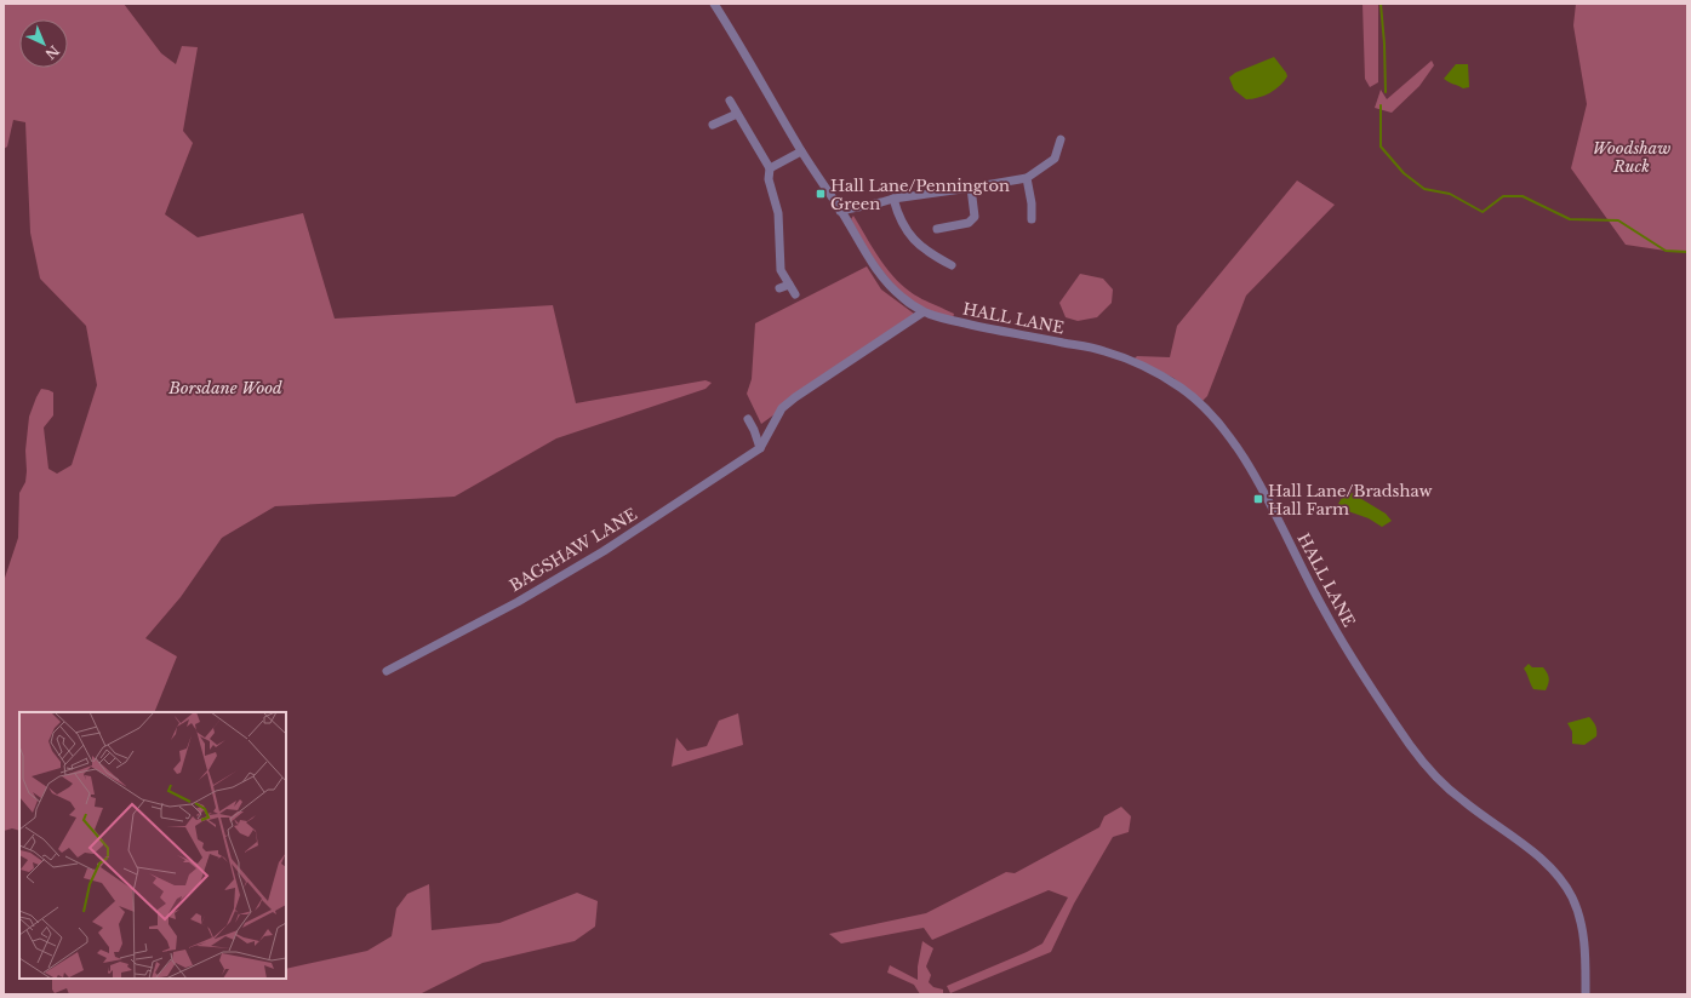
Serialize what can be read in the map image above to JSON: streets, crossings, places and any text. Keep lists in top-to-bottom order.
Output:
{
  "streets": {
    "street": ["HALL LANE", "BAGSHAW LANE"]
  },
  "parks": ["Woodshaw Ruck", "Borsdane Wood"],
  "places": {
    "transit": ["Hall Lane/Pennington Green", "Hall Lane/Bradshaw Hall Farm"]
  },
  "north": "bottom right"
}
